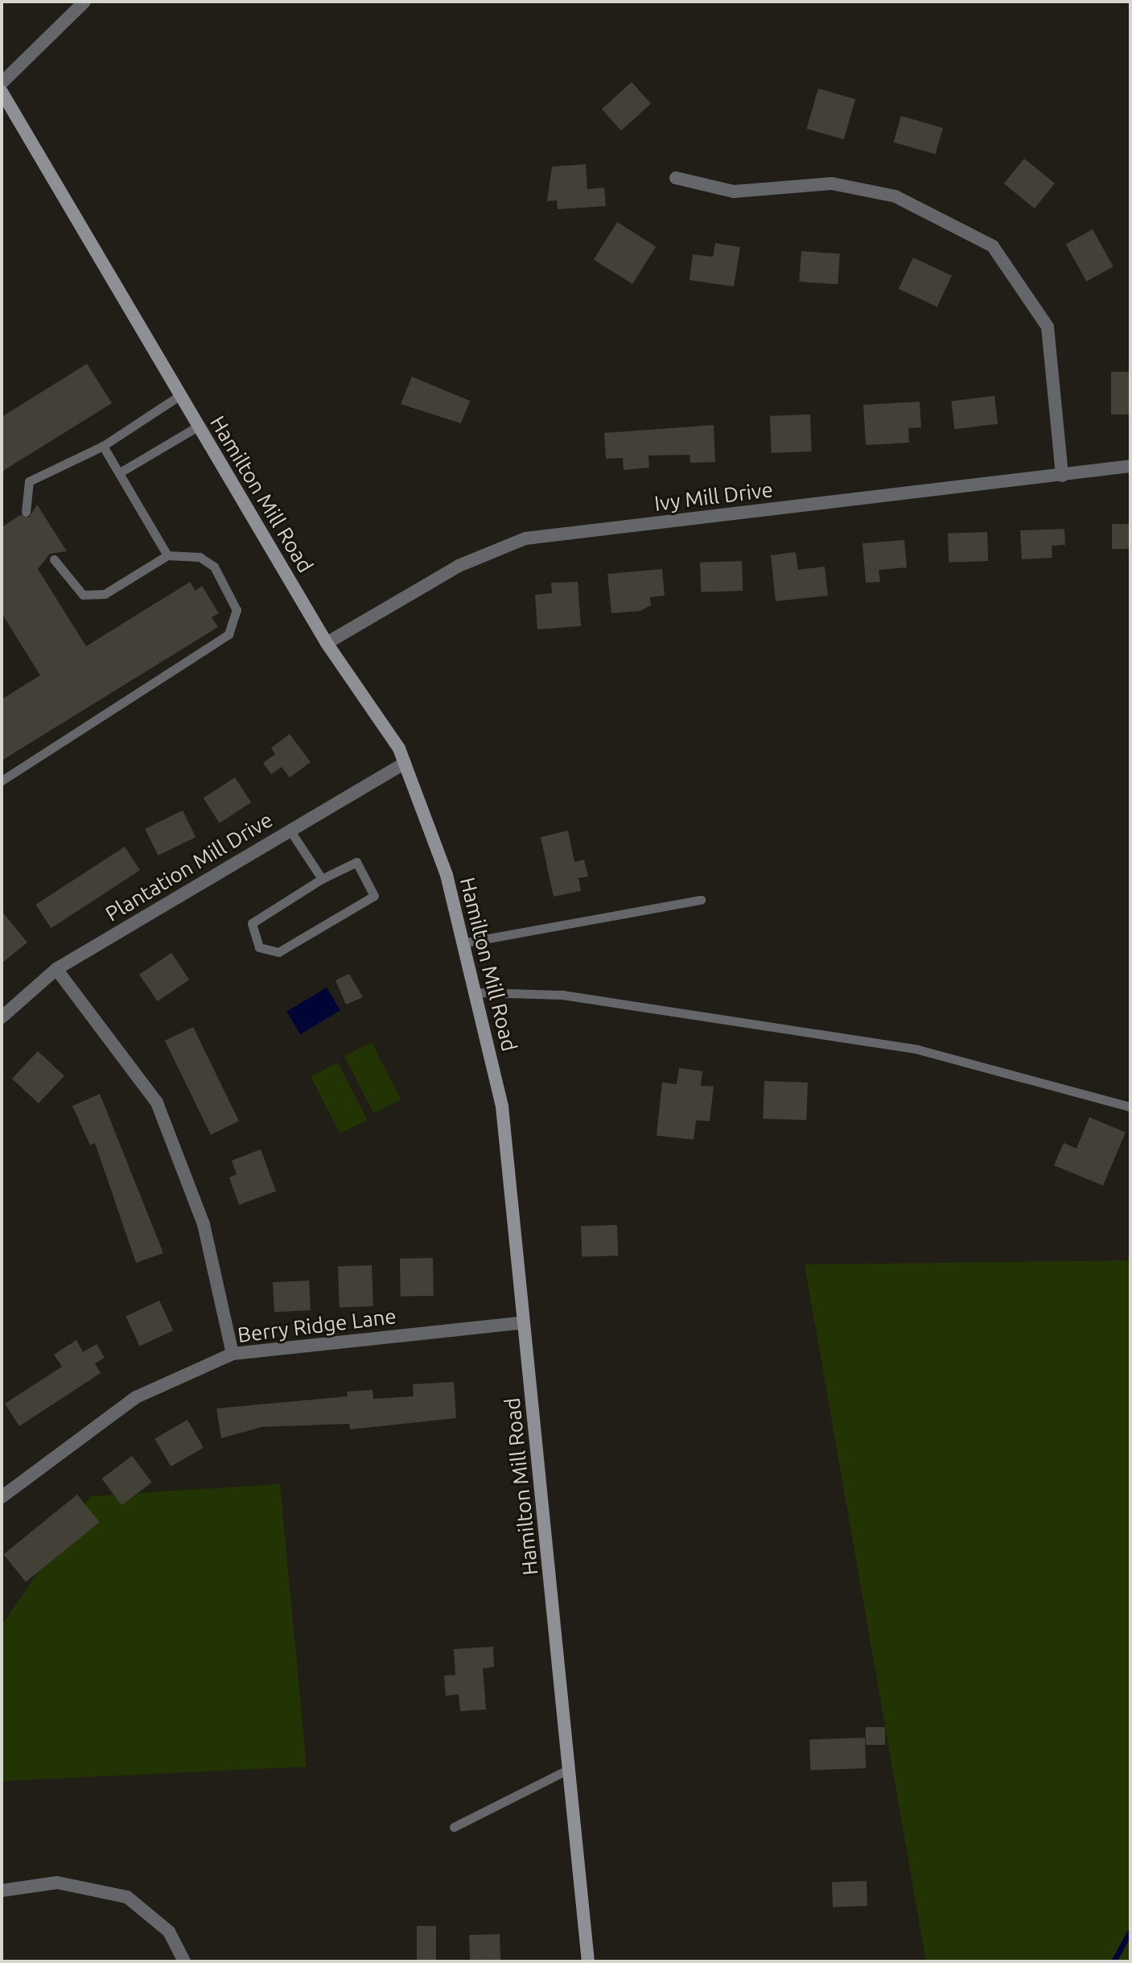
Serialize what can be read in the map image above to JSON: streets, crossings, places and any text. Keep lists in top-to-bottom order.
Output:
{
  "streets": {
    "main road": ["Hamilton Mill Road"],
    "street": ["Ivy Mill Drive", "Plantation Mill Drive", "Berry Ridge Lane"]
  },
  "crossings": [
    ["Hamilton Mill Road", "Ivy Mill Drive"],
    ["Hamilton Mill Road", "Plantation Mill Drive"],
    ["Hamilton Mill Road", "Berry Ridge Lane"]
  ]
}
